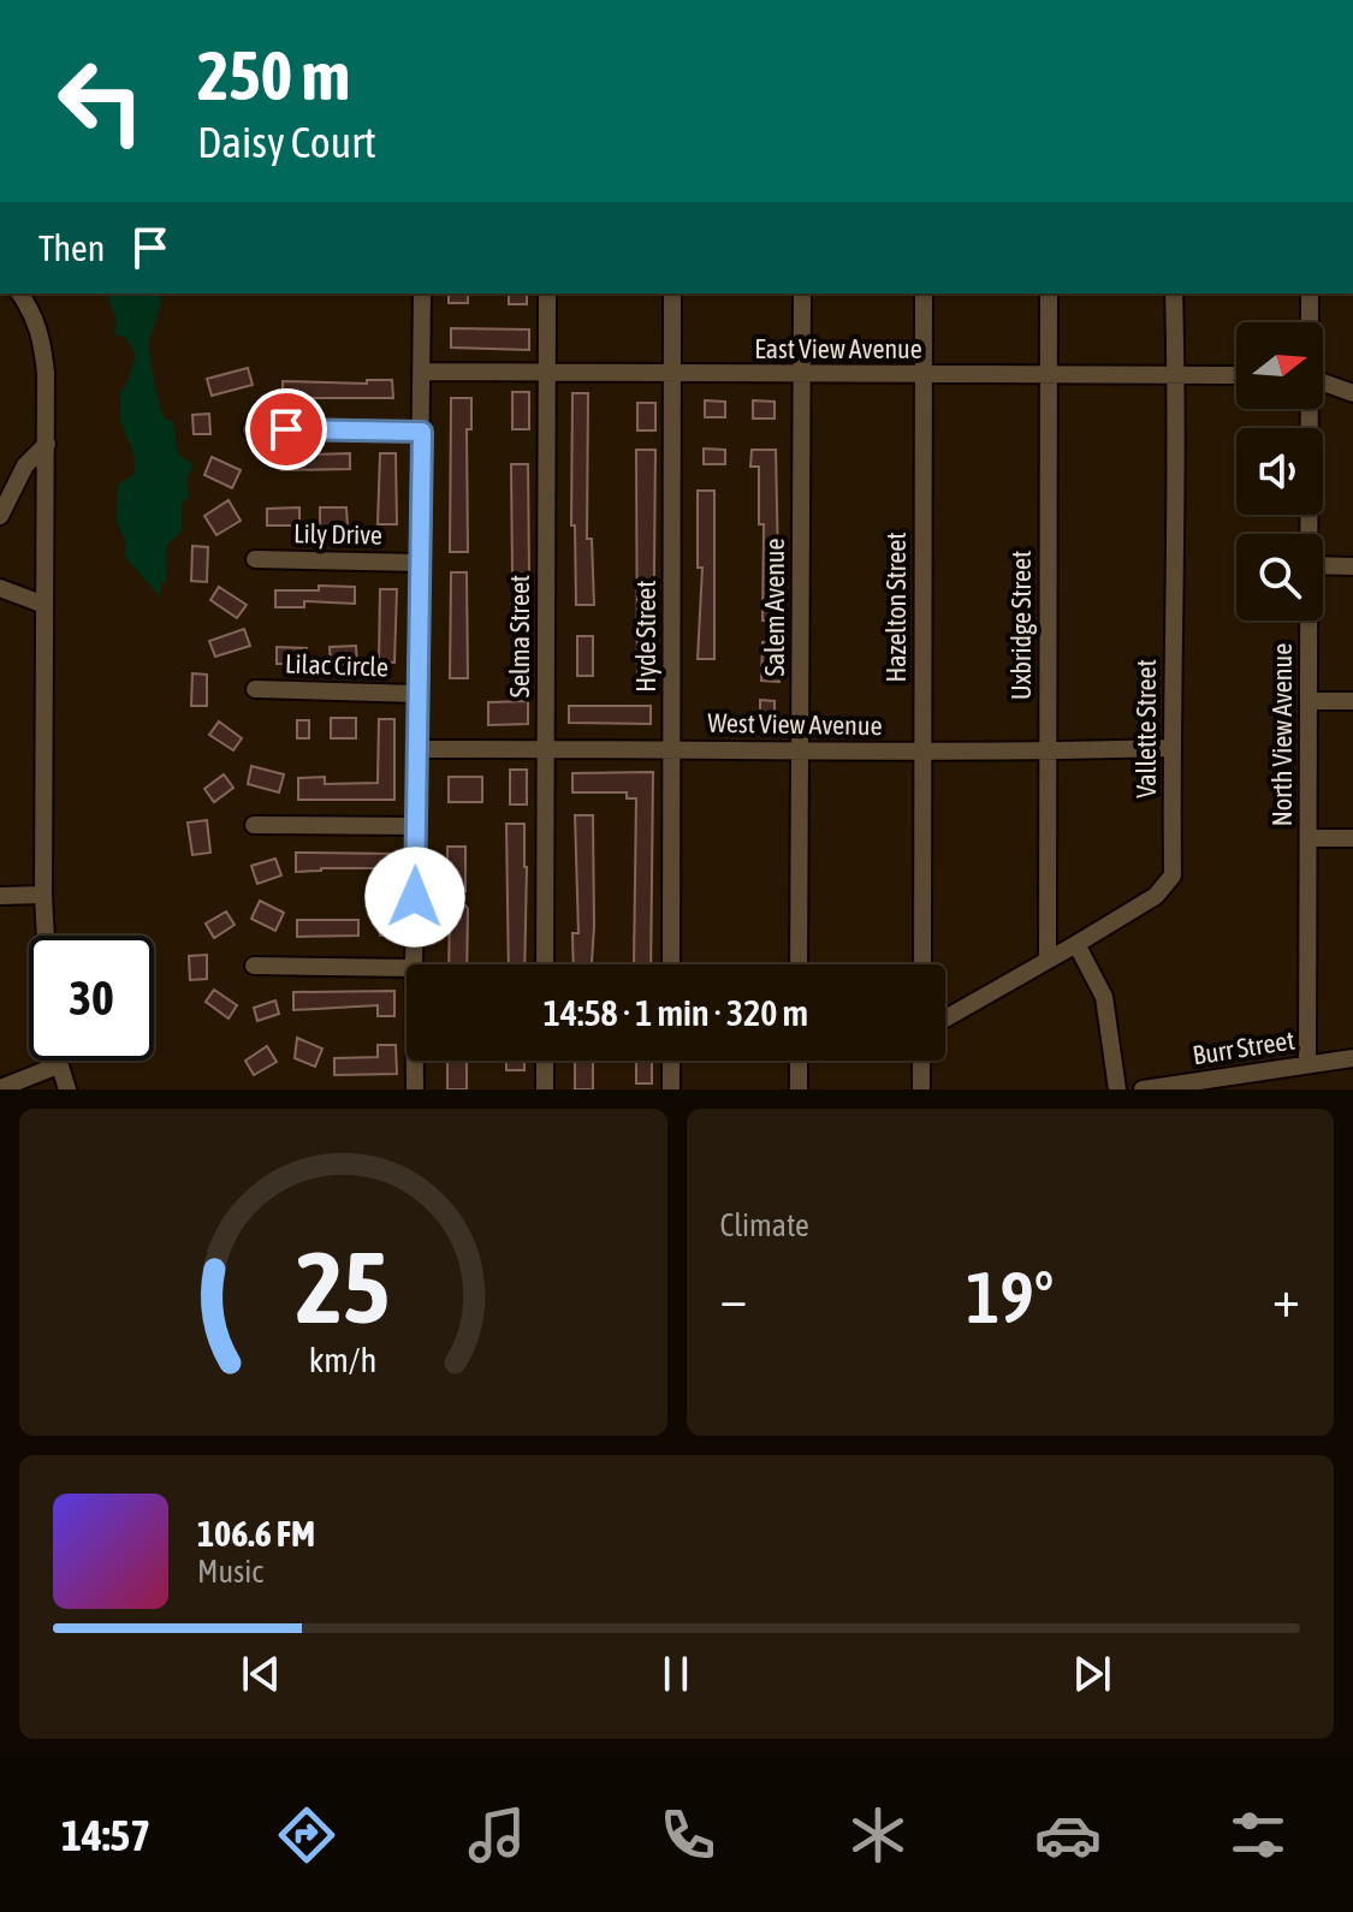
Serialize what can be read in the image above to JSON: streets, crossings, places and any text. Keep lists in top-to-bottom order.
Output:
{
  "streets": {
    "street": [
      "East View Avenue",
      "Lily Drive",
      "Salem Avenue",
      "Hazelton Street",
      "Uxbridge Street",
      "Selma Street",
      "Hyde Street",
      "Lilac Circle",
      "West View Avenue",
      "Vallette Street",
      "North View Avenue",
      "Burr Street"
    ]
  },
  "crossings": [
    ["East View Avenue", "Salem Avenue"],
    ["East View Avenue", "Hazelton Street"],
    ["East View Avenue", "Uxbridge Street"],
    ["East View Avenue", "Selma Street"],
    ["East View Avenue", "Hyde Street"],
    ["East View Avenue", "Vallette Street"],
    ["Salem Avenue", "West View Avenue"],
    ["Hazelton Street", "West View Avenue"],
    ["Uxbridge Street", "West View Avenue"],
    ["Uxbridge Street", "Vallette Street"],
    ["Selma Street", "West View Avenue"],
    ["Hyde Street", "West View Avenue"],
    ["West View Avenue", "Vallette Street"],
    ["North View Avenue", "Burr Street"]
  ],
  "north": "right",
  "page": {
    "turn": ["250 m", "Daisy Court"],
    "then": "Then",
    "limit": "30",
    "trip": "14:58 · 1 min · 320 m",
    "tile": "Climate",
    "heat": ["−", "19°", "+"],
    "song": ["106.6 FM", "Music"],
    "tabs": "14:57",
    "gauge": ["25", "km/h"]
  }
}
